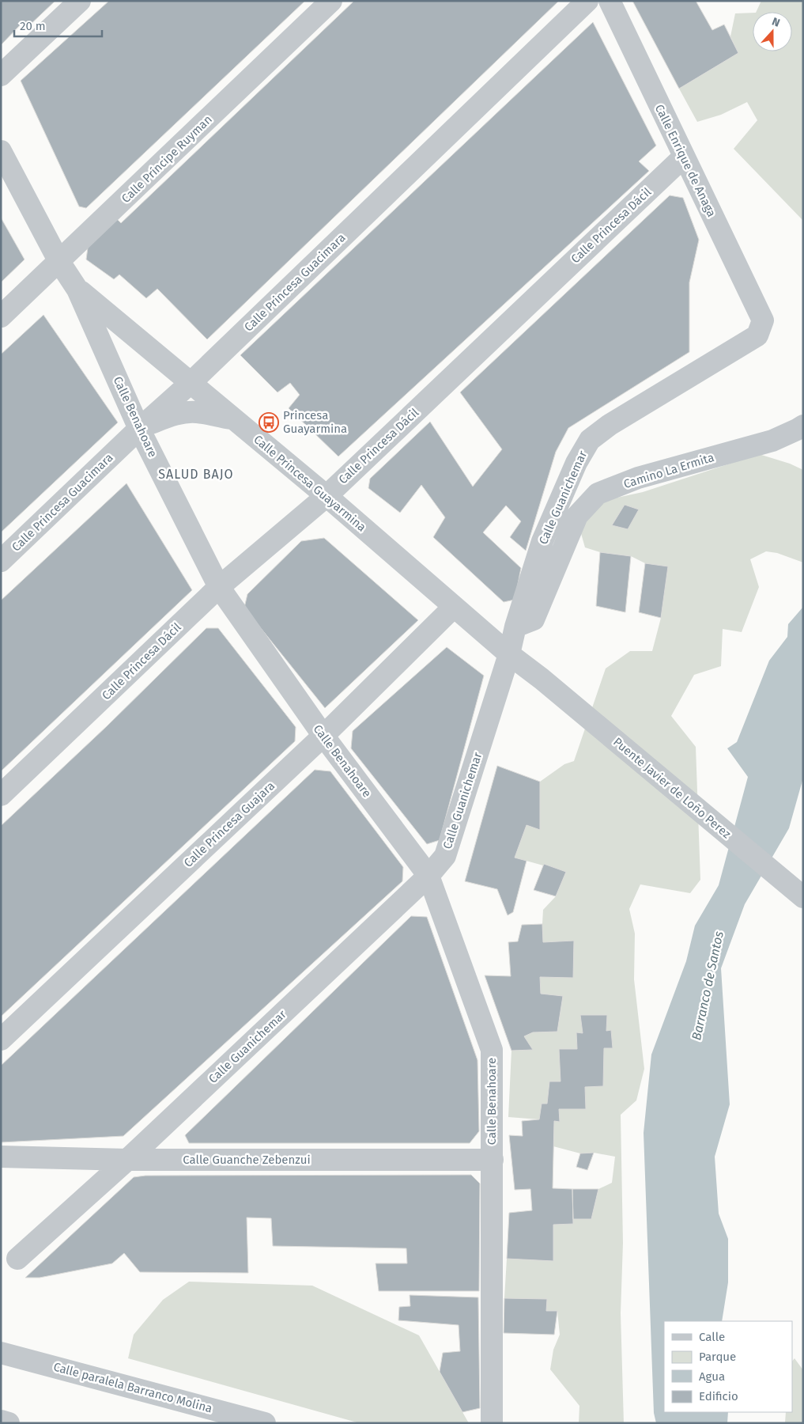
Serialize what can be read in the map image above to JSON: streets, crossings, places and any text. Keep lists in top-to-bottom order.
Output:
{
  "streets": {
    "street": [
      "Calle Príncipe Ruyman",
      "Calle Enrique de Anaga",
      "Calle Princesa Dácil",
      "Calle Princesa Guacimara",
      "Calle Benahoare",
      "Camino La Ermita",
      "Calle Princesa Guayarmina",
      "Calle Guanichemar",
      "Puente Javier de Loño Perez",
      "Calle Princesa Guajara",
      "Calle Guanche Zebenzui",
      "Calle paralela Barranco Molina"
    ]
  },
  "crossings": [
    ["Calle Príncipe Ruyman", "Calle Benahoare"],
    ["Calle Enrique de Anaga", "Calle Princesa Dácil"],
    ["Calle Enrique de Anaga", "Calle Guanichemar"],
    ["Calle Princesa Dácil", "Calle Benahoare"],
    ["Calle Princesa Dácil", "Calle Princesa Guayarmina"],
    ["Calle Princesa Guacimara", "Calle Benahoare"],
    ["Calle Princesa Guacimara", "Calle Princesa Guayarmina"],
    ["Calle Benahoare", "Calle Princesa Guayarmina"],
    ["Calle Benahoare", "Calle Guanichemar"],
    ["Calle Benahoare", "Calle Princesa Guajara"],
    ["Calle Benahoare", "Calle Guanche Zebenzui"],
    ["Camino La Ermita", "Calle Guanichemar"],
    ["Calle Princesa Guayarmina", "Calle Guanichemar"],
    ["Calle Princesa Guayarmina", "Puente Javier de Loño Perez"],
    ["Calle Princesa Guayarmina", "Calle Princesa Guajara"],
    ["Calle Guanichemar", "Calle Guanche Zebenzui"]
  ],
  "districts": ["SALUD BAJO"],
  "water": ["Barranco de Santos"],
  "places": {
    "bus stop": ["Princesa Guayarmina"]
  },
  "legend": [
    "Calle",
    "Parque",
    "Agua",
    "Edificio"
  ],
  "scale_bar": "20 m",
  "north": "top"
}
